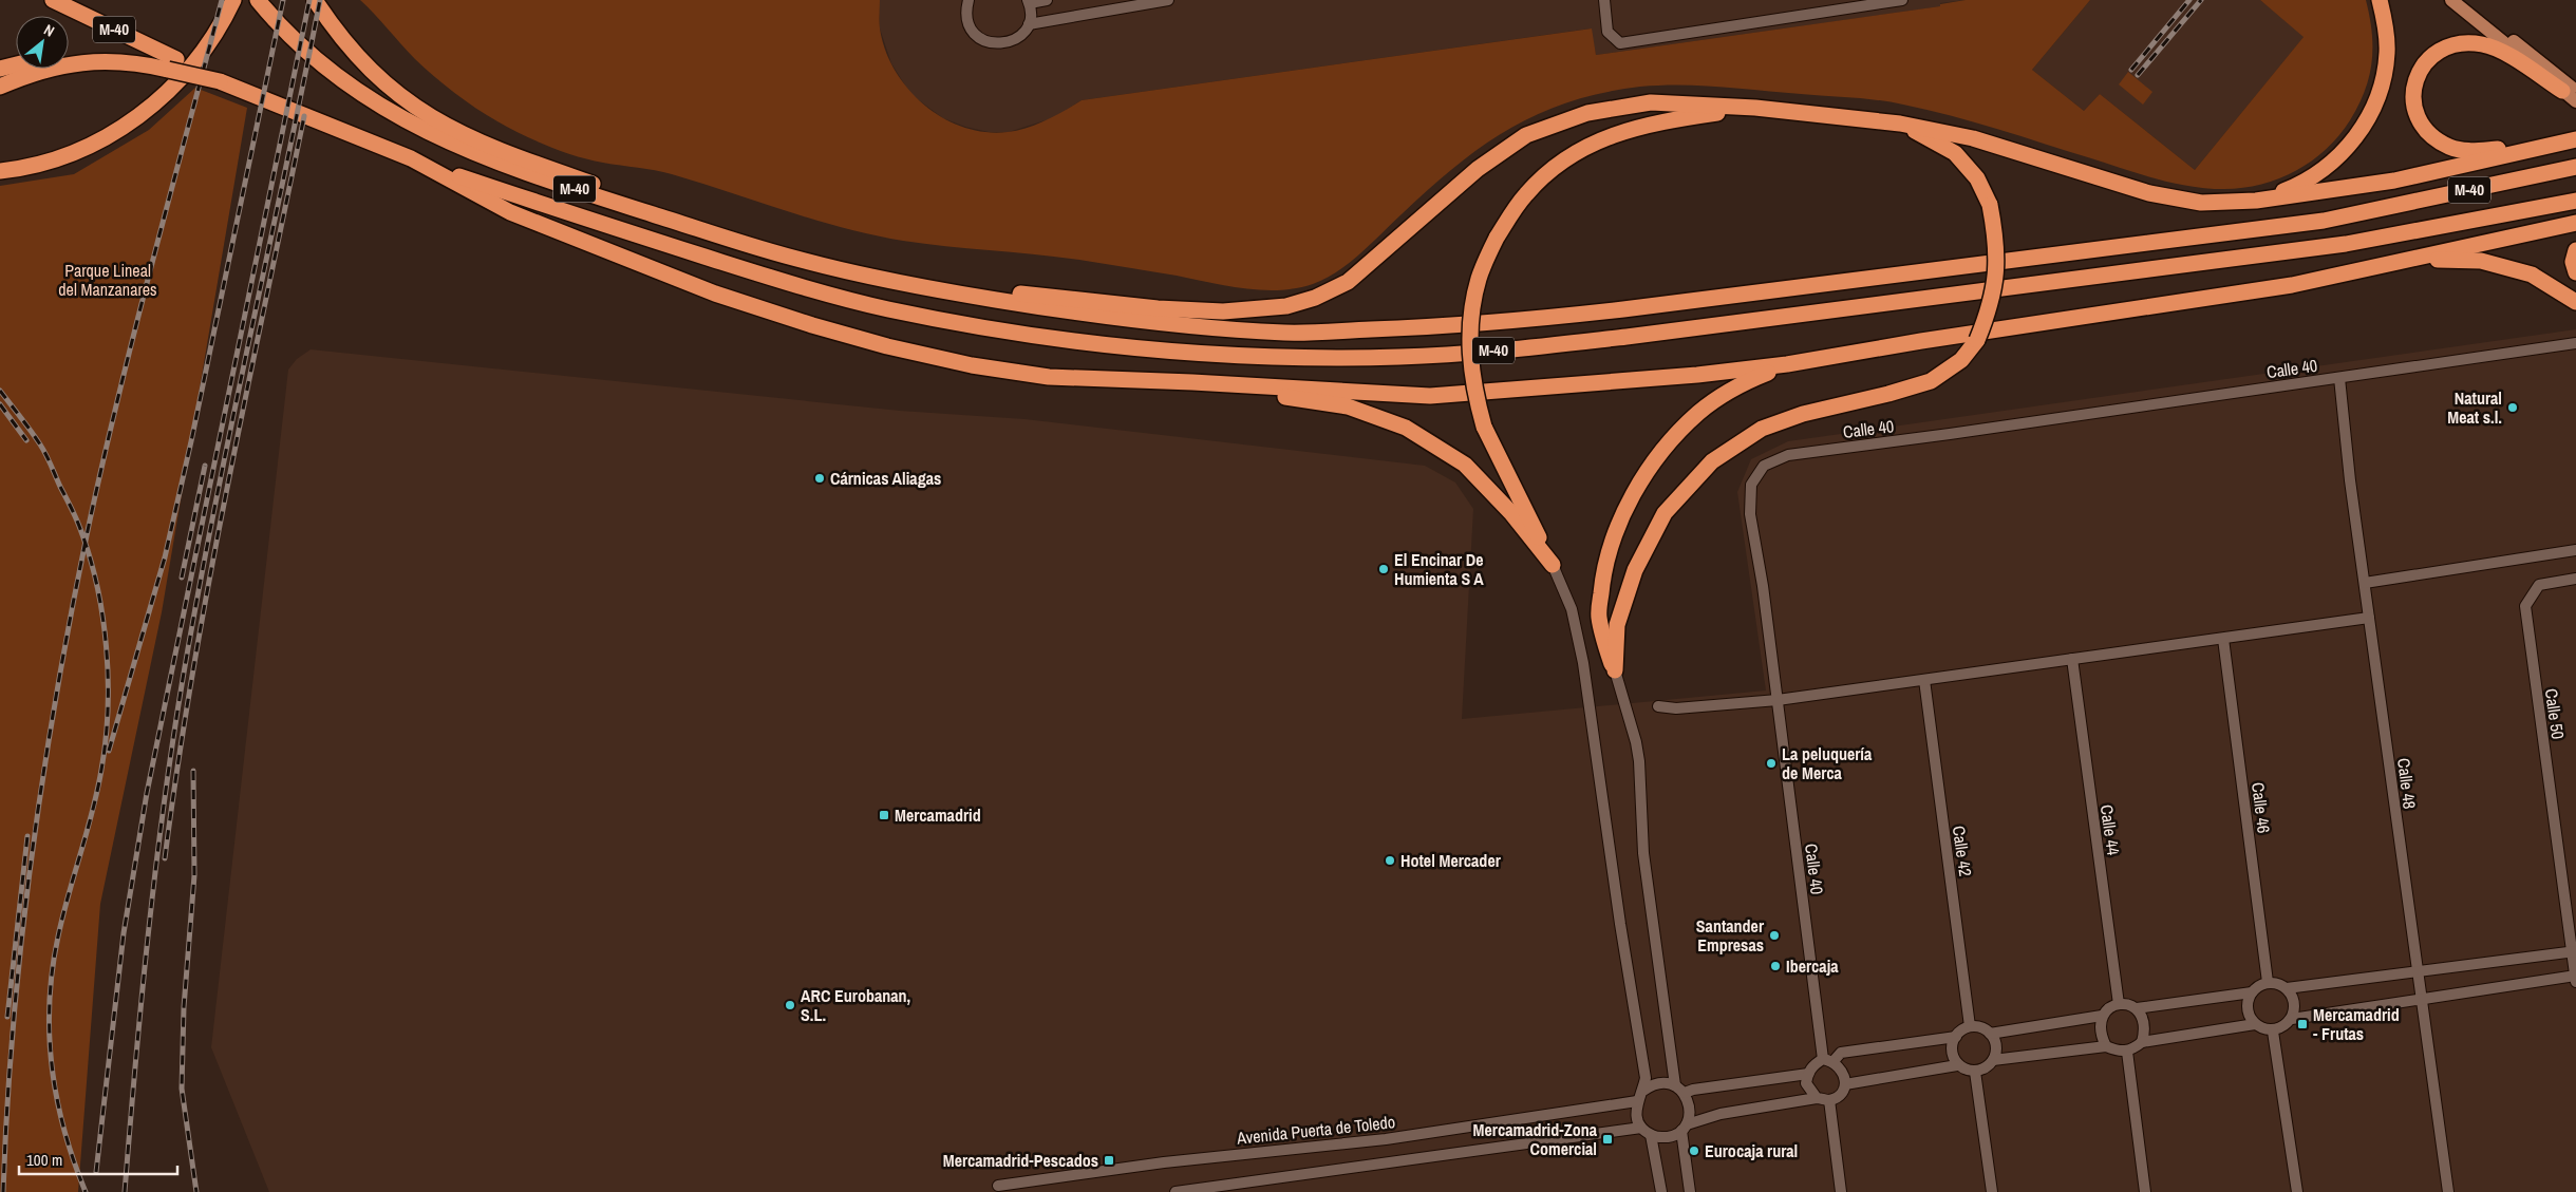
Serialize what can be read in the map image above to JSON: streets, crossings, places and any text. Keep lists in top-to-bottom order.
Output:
{
  "streets": {
    "highway": ["M-40"],
    "street": [
      "Calle 40",
      "Calle 50",
      "Calle 48",
      "Calle 46",
      "Calle 44",
      "Calle 42",
      "Avenida Puerta de Toledo"
    ]
  },
  "crossings": [
    ["Calle 40", "Calle 48"]
  ],
  "parks": ["Parque Lineal del Manzanares"],
  "places": {
    "other": [
      "Natural Meat s.l.",
      "Cárnicas Aliagas",
      "El Encinar De Humienta S A",
      "La peluquería de Merca",
      "Hotel Mercader",
      "Santander Empresas",
      "Ibercaja",
      "ARC Eurobanan, S.L.",
      "Eurocaja rural"
    ],
    "transit": [
      "Mercamadrid",
      "Mercamadrid - Frutas",
      "Mercamadrid-Zona Comercial",
      "Mercamadrid-Pescados"
    ]
  },
  "scale_bar": "100 m",
  "north": "top right"
}
